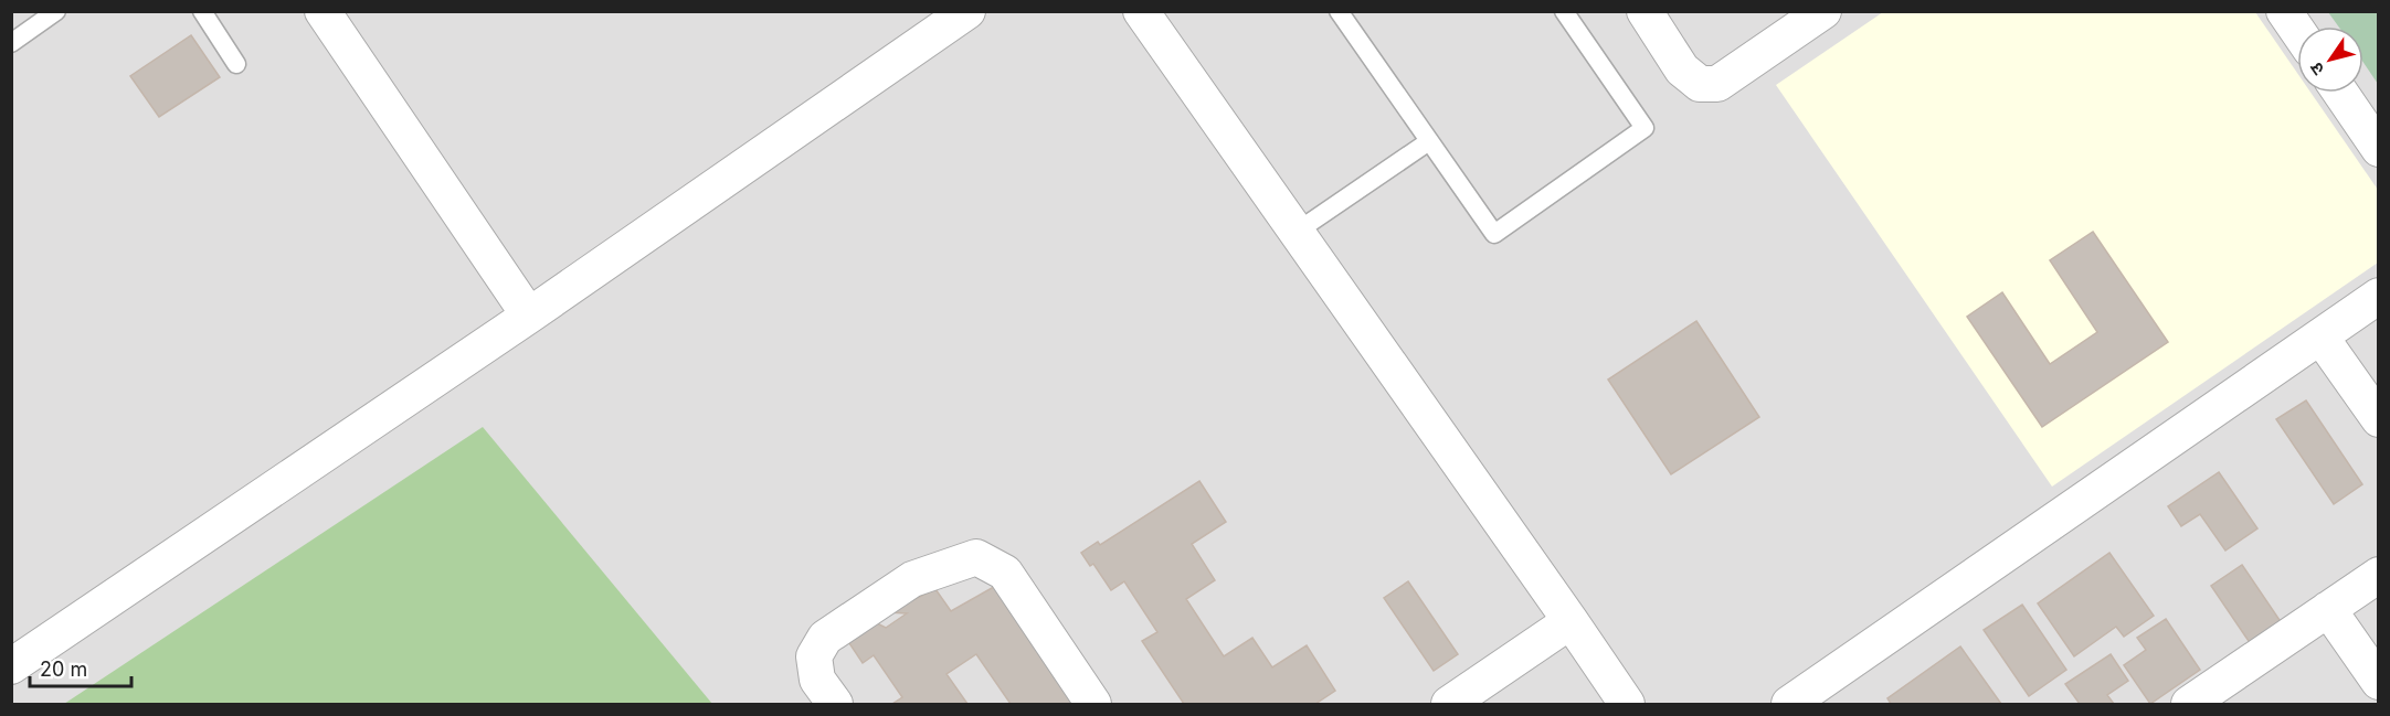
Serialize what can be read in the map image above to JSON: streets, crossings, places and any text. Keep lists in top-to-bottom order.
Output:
{
  "scale_bar": "20 m",
  "north": "bottom left"
}
